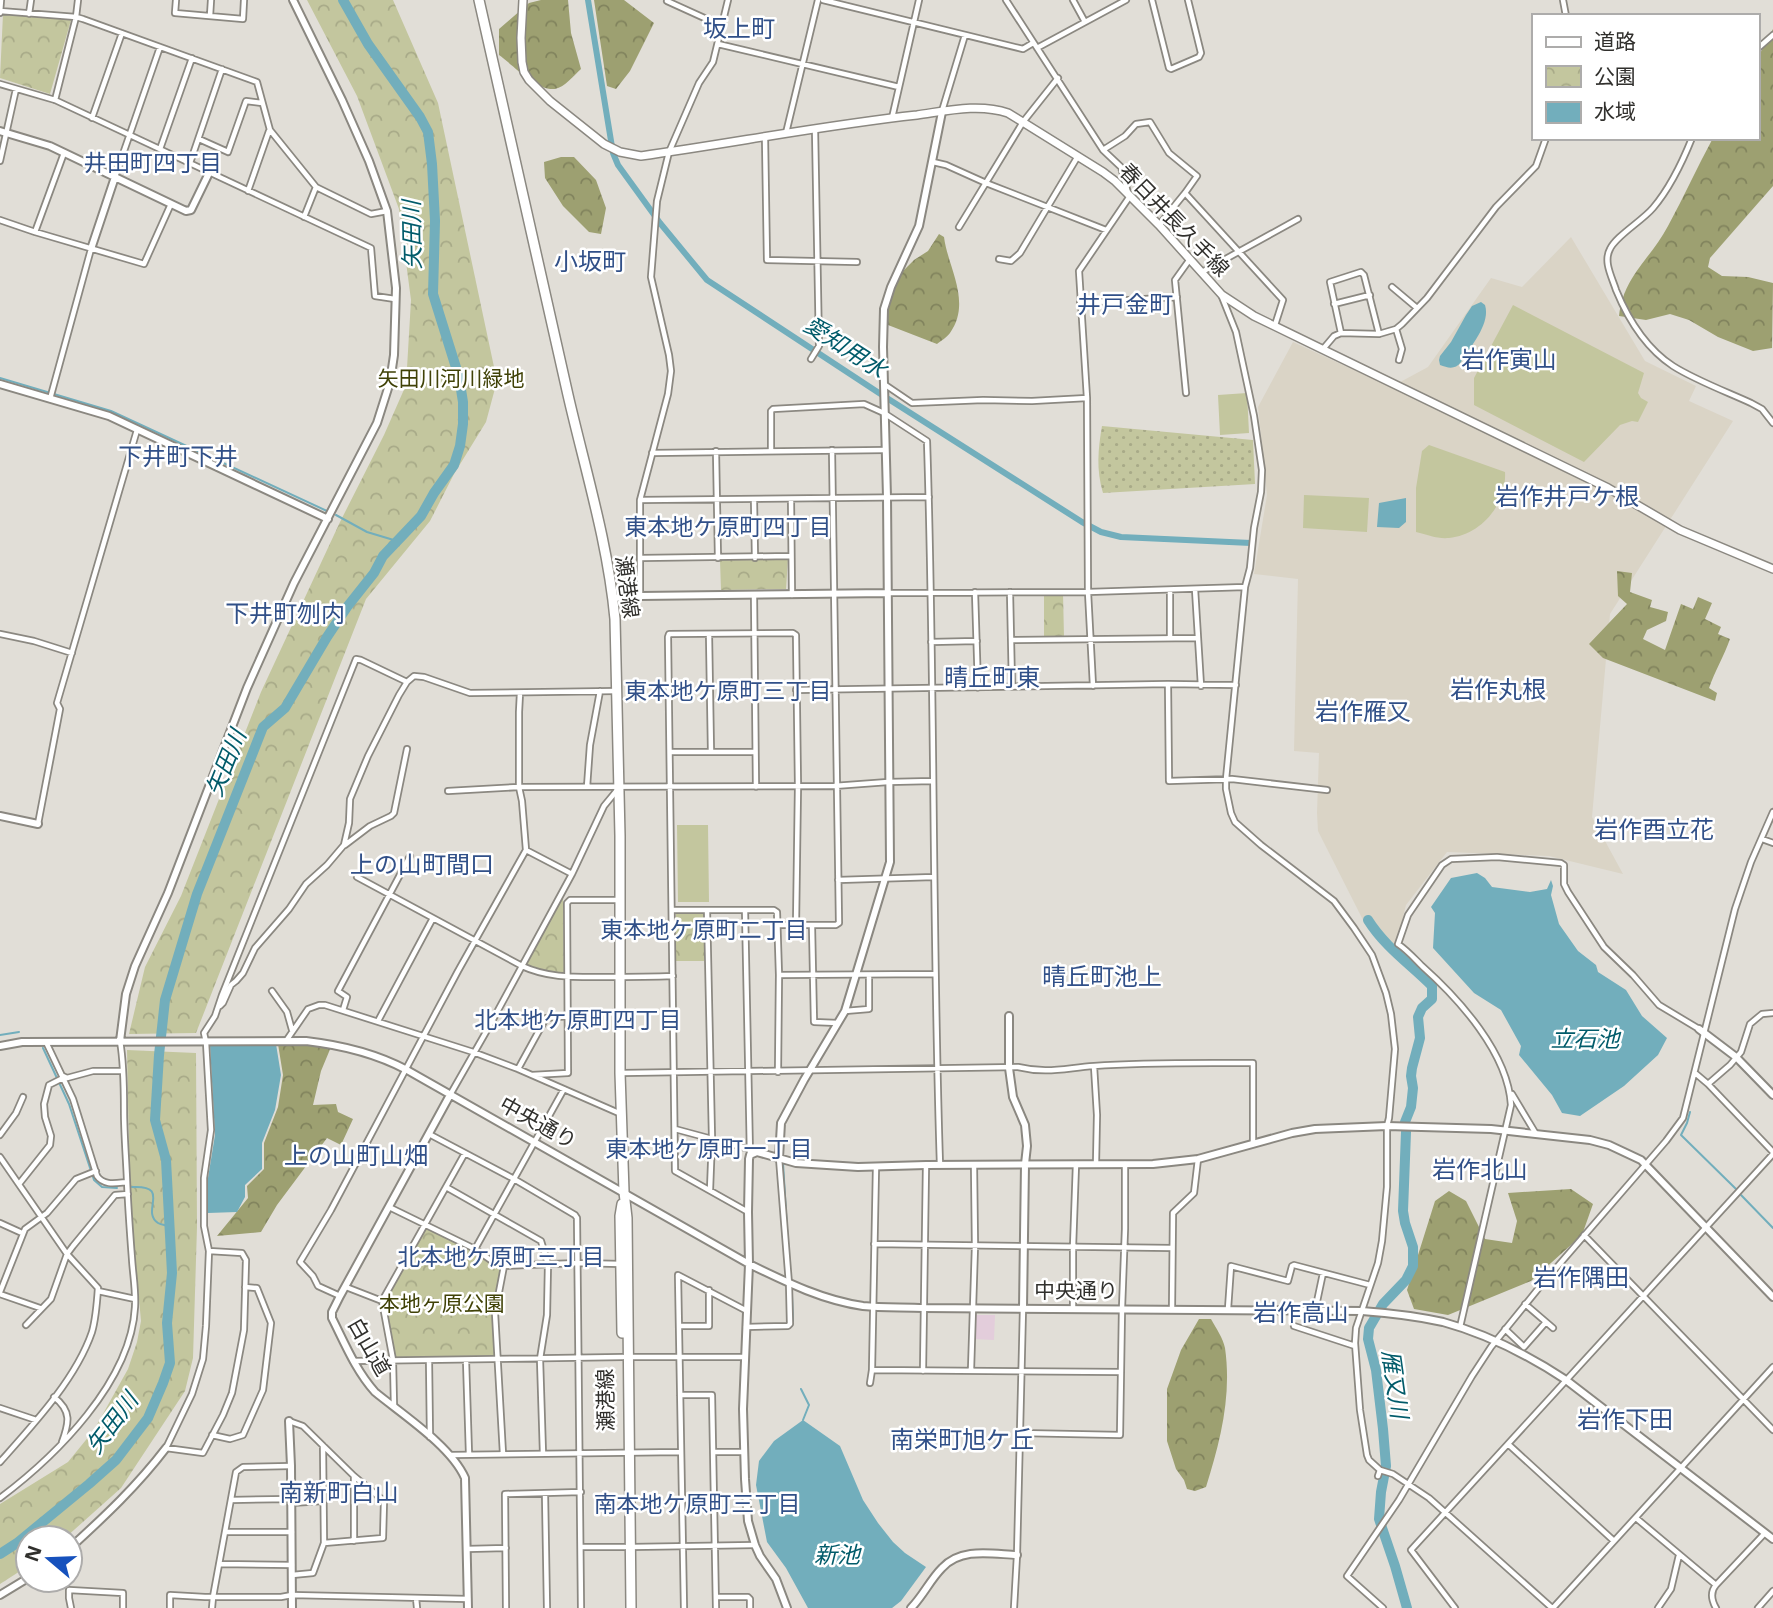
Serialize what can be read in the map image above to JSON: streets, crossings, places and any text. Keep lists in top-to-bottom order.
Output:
{
  "streets": {
    "highway": ["瀬港線"],
    "main road": ["春日井長久手線"],
    "street": ["中央通り", "白山道"]
  },
  "crossings": [
    ["瀬港線", "中央通り"],
    ["中央通り", "白山道"]
  ],
  "districts": [
    "坂上町",
    "井田町四丁目",
    "小坂町",
    "井戸金町",
    "岩作寅山",
    "下井町下井",
    "岩作井戸ケ根",
    "東本地ケ原町四丁目",
    "下井町刎内",
    "晴丘町東",
    "岩作丸根",
    "東本地ケ原町三丁目",
    "岩作雁又",
    "岩作酉立花",
    "上の山町間口",
    "東本地ケ原町二丁目",
    "晴丘町池上",
    "北本地ケ原町四丁目",
    "東本地ケ原町一丁目",
    "上の山町山畑",
    "岩作北山",
    "北本地ケ原町三丁目",
    "岩作隅田",
    "岩作高山",
    "岩作下田",
    "南栄町旭ケ丘",
    "南新町白山",
    "南本地ケ原町三丁目"
  ],
  "water": [
    "矢田川",
    "愛知用水",
    "立石池",
    "雁又川",
    "新池"
  ],
  "parks": ["矢田川河川緑地", "本地ヶ原公園"],
  "legend": ["道路", "公園", "水域"],
  "north": "left"
}
